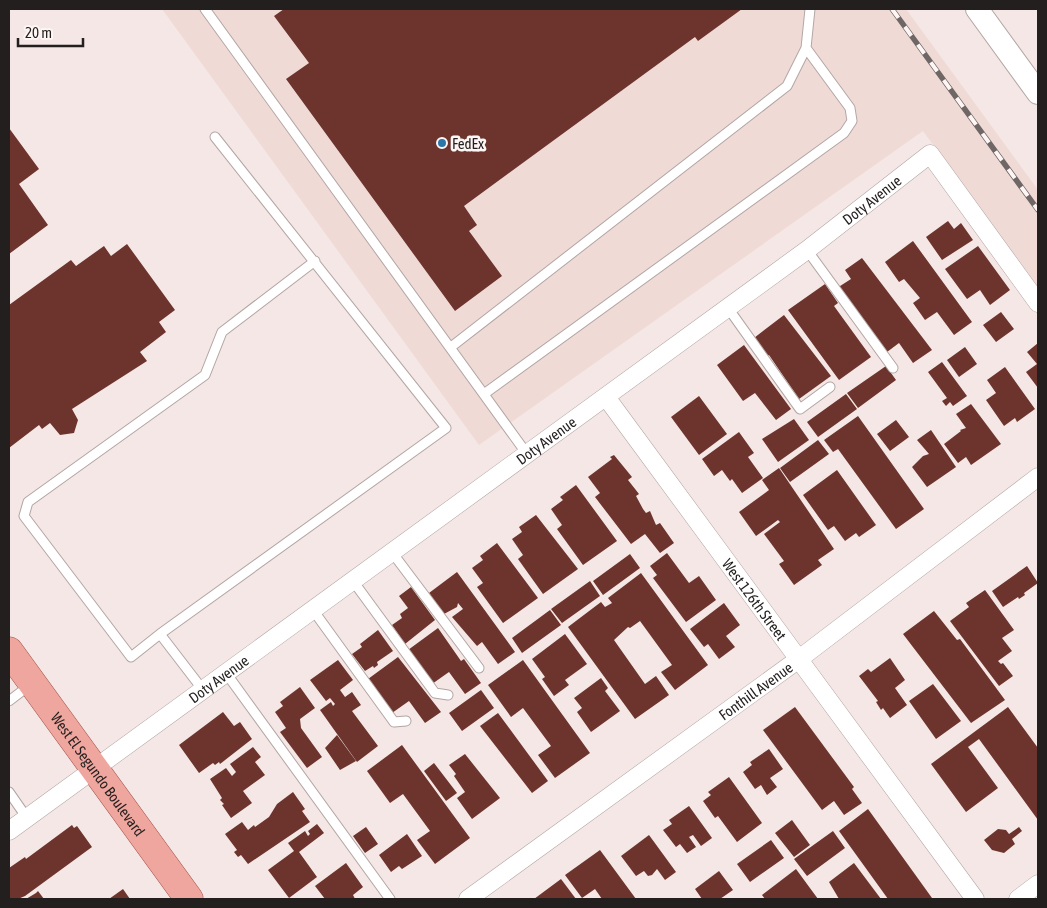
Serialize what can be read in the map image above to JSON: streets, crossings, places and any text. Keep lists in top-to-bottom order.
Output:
{
  "streets": {
    "main road": ["West El Segundo Boulevard"],
    "street": ["Doty Avenue", "West 126th Street", "Fonthill Avenue"]
  },
  "crossings": [
    ["Doty Avenue", "West 126th Street"],
    ["Doty Avenue", "West El Segundo Boulevard"],
    ["West 126th Street", "Fonthill Avenue"]
  ],
  "places": ["FedEx"],
  "scale_bar": "20 m"
}
